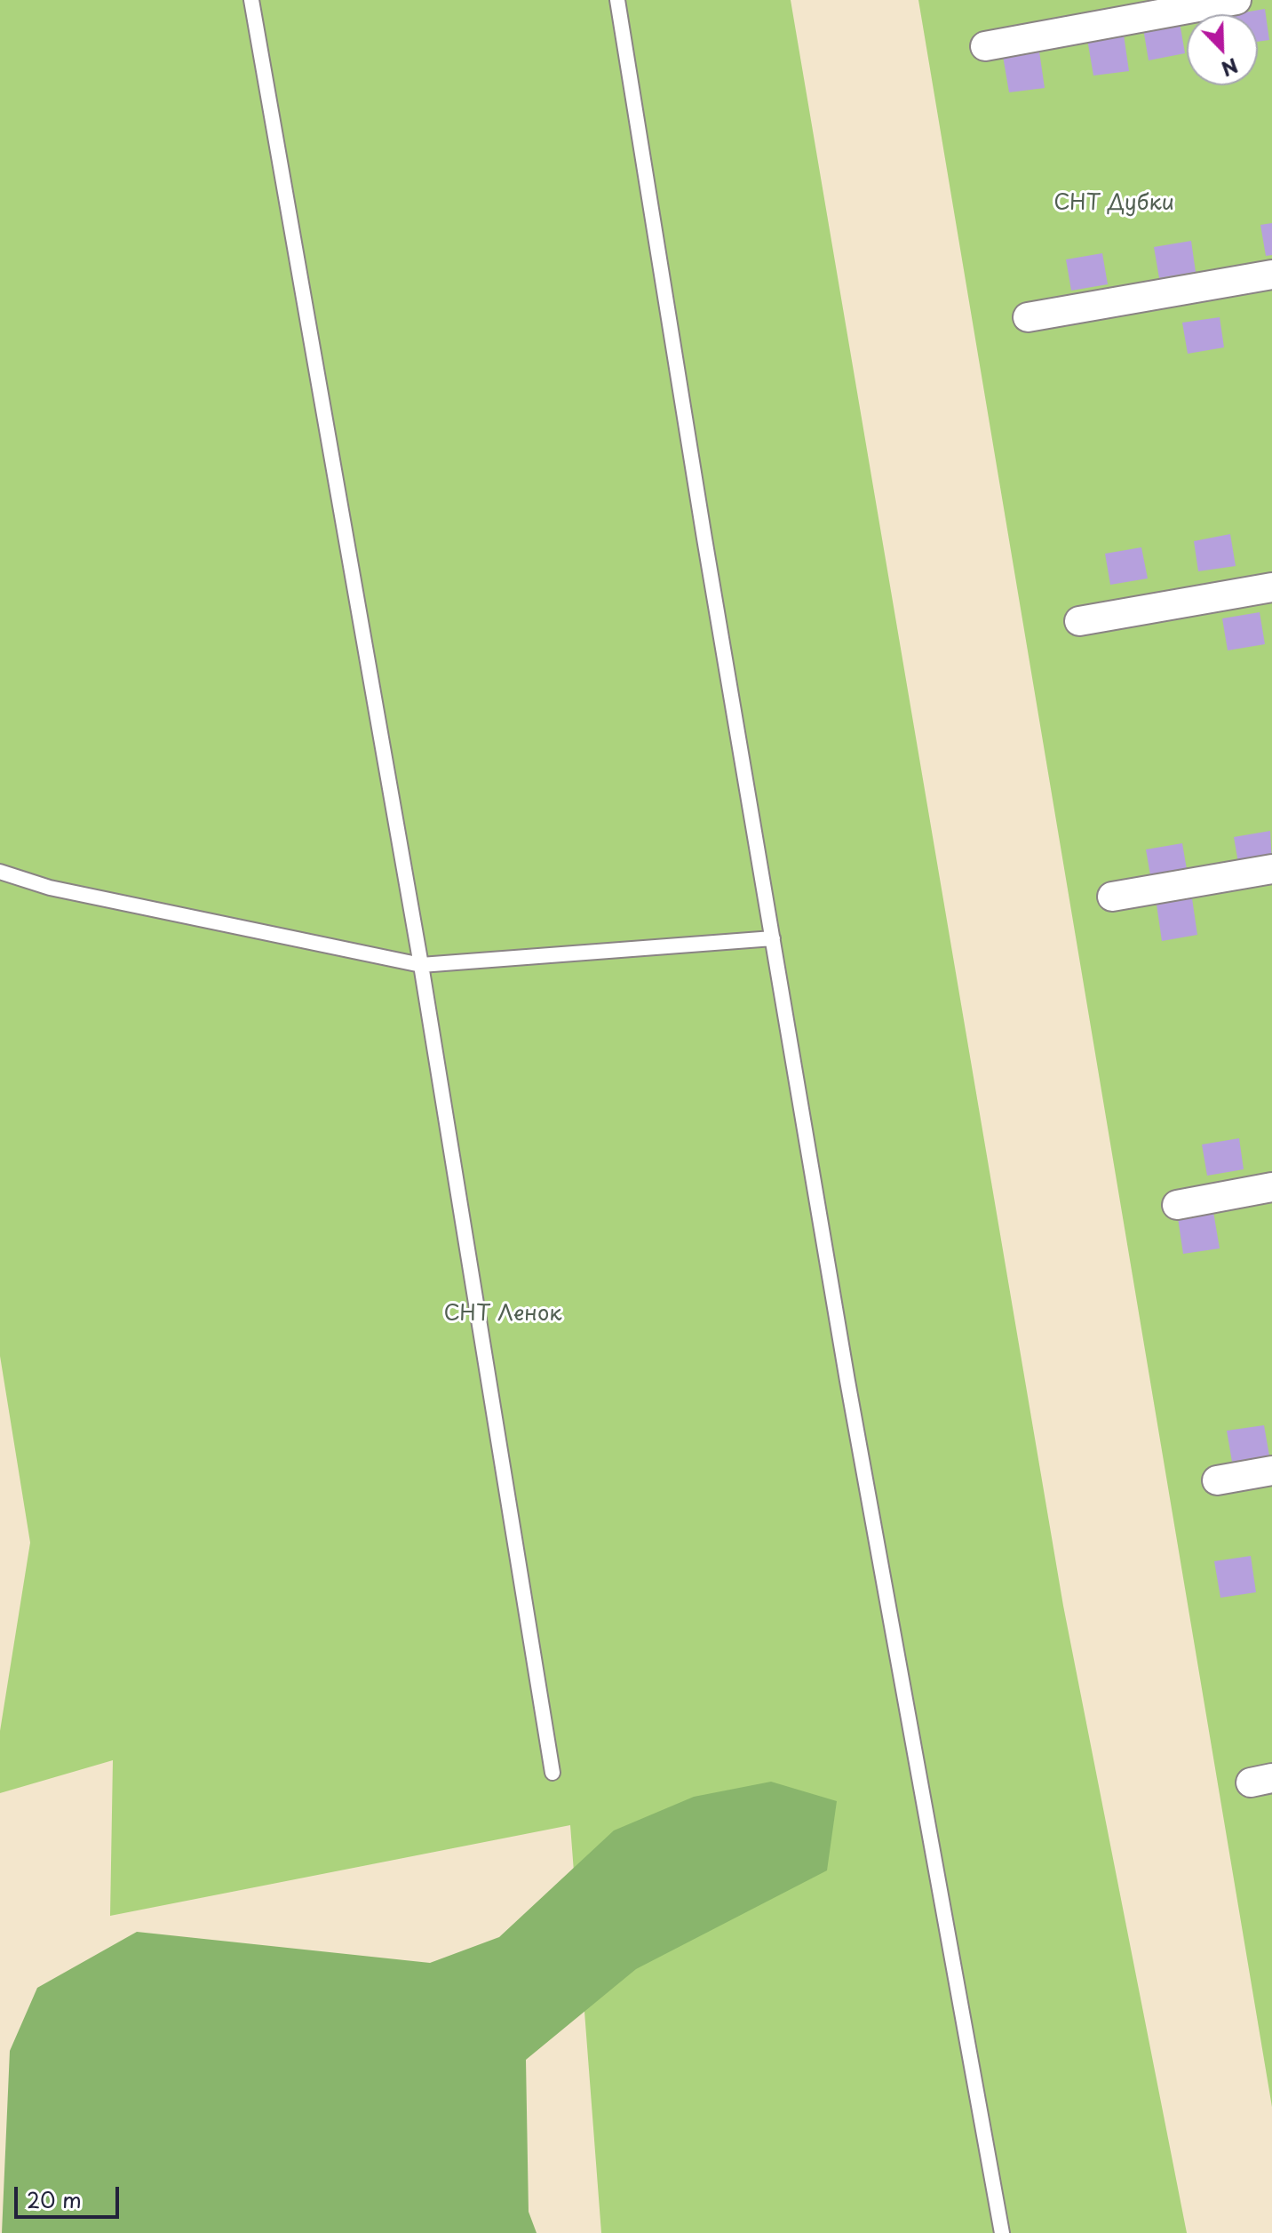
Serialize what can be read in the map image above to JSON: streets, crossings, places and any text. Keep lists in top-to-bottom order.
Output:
{
  "parks": ["СНТ Дубки", "СНТ Ленок"],
  "scale_bar": "20 m",
  "north": "bottom right"
}
